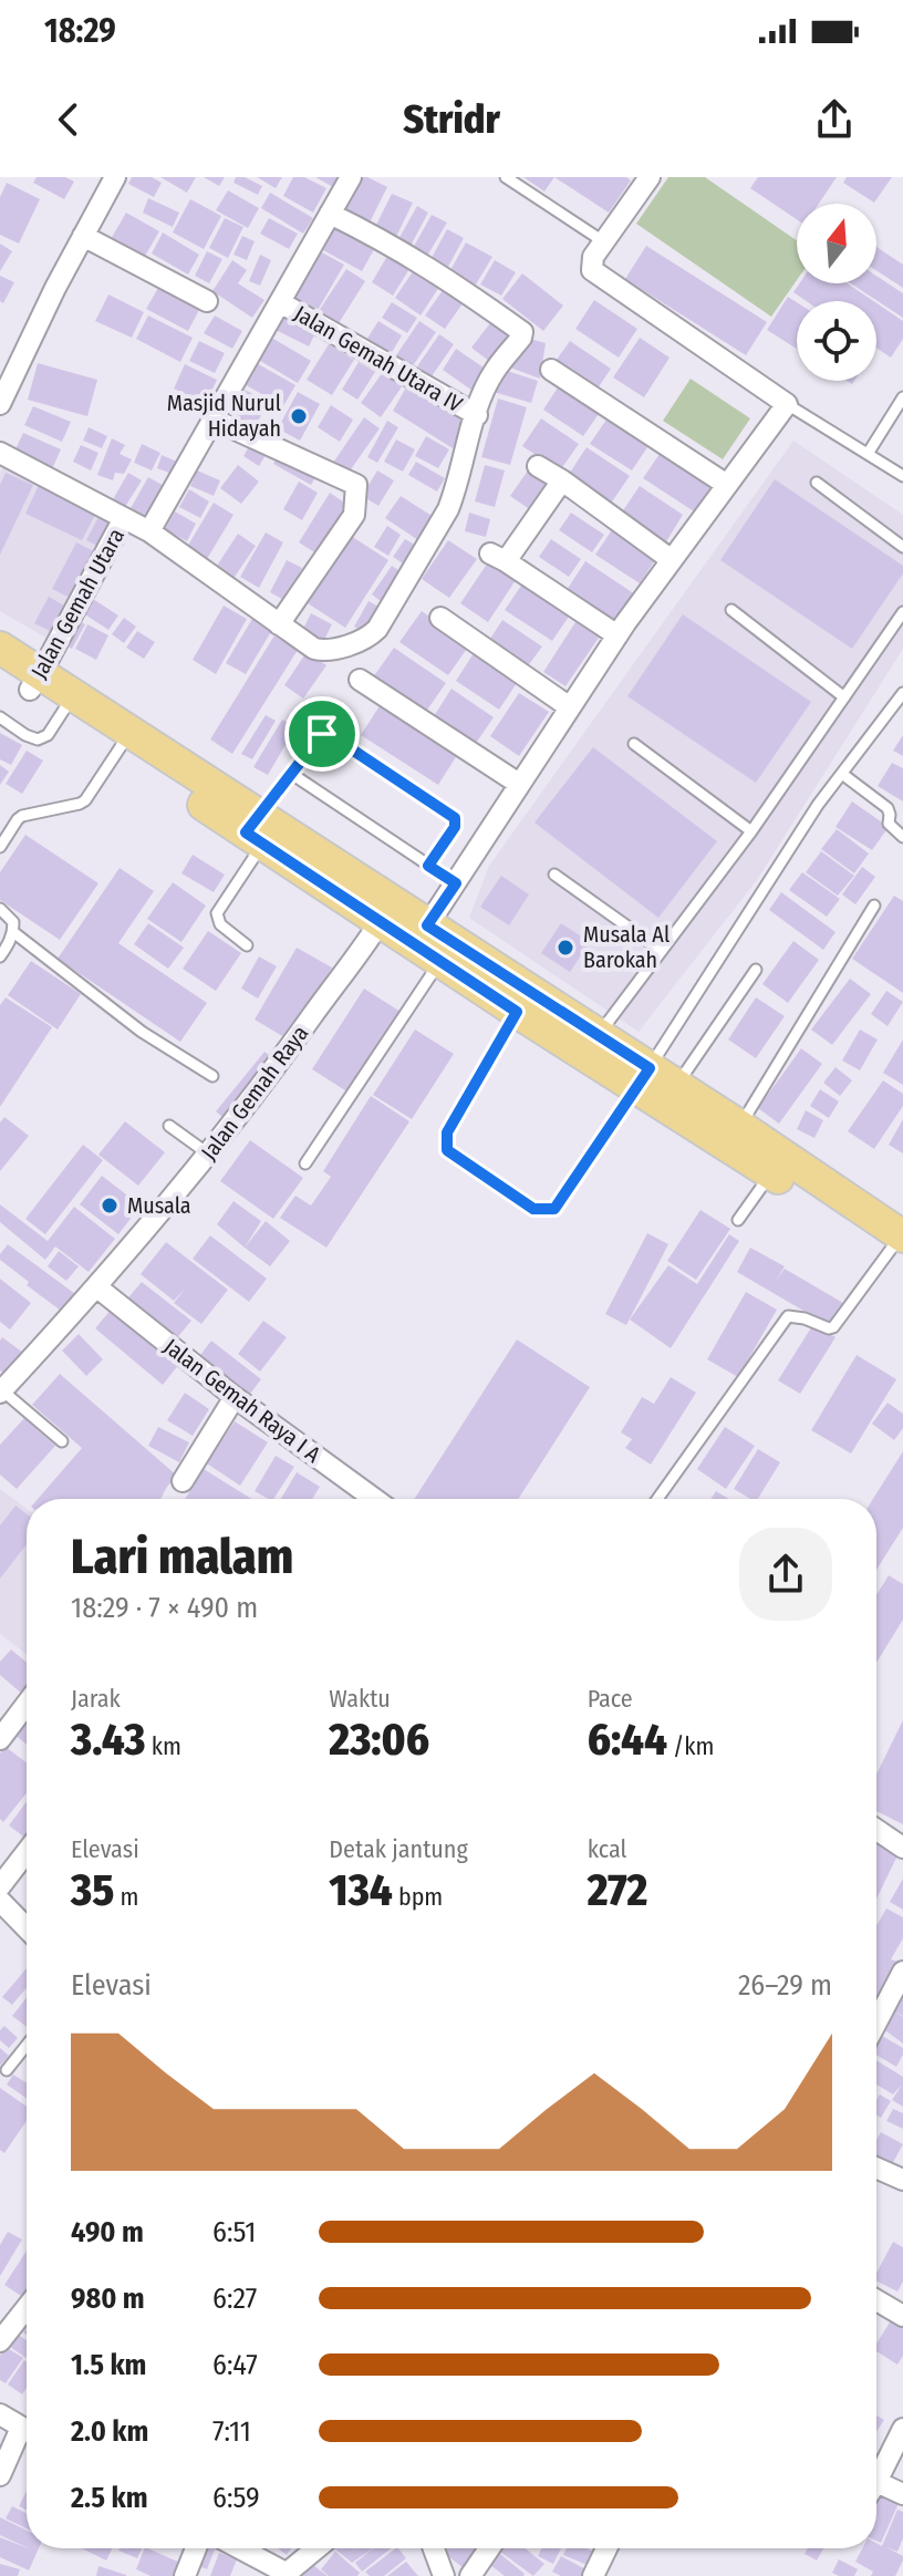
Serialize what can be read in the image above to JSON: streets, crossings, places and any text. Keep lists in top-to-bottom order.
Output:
{
  "streets": {
    "street": [
      "Jalan Gemah Utara IV",
      "Jalan Gemah Utara",
      "Jalan Gemah Raya",
      "Jalan Gemah Raya I A"
    ]
  },
  "crossings": [
    ["Jalan Gemah Raya", "Jalan Gemah Raya I A"]
  ],
  "places": ["Masjid Nurul Hidayah", "Musala Al Barokah", "Musala"],
  "north": "top",
  "page": {
    "status": "18:29",
    "header": "Stridr",
    "heading": ["Lari malam", "18:29 · 7 × 490 m"],
    "stats": [
      ["Jarak", "3.43 km"],
      ["Waktu", "23:06"],
      ["Pace", "6:44 /km"],
      ["Elevasi", "35 m"],
      ["Detak jantung", "134 bpm"],
      ["kcal", "272"]
    ],
    "chart": ["Elevasi", "26–29 m"],
    "list": [
      {
        "name": "490 m",
        "note": "6:51"
      },
      {
        "name": "980 m",
        "note": "6:27"
      },
      {
        "name": "1.5 km",
        "note": "6:47"
      },
      {
        "name": "2.0 km",
        "note": "7:11"
      },
      {
        "name": "2.5 km",
        "note": "6:59"
      }
    ]
  }
}
